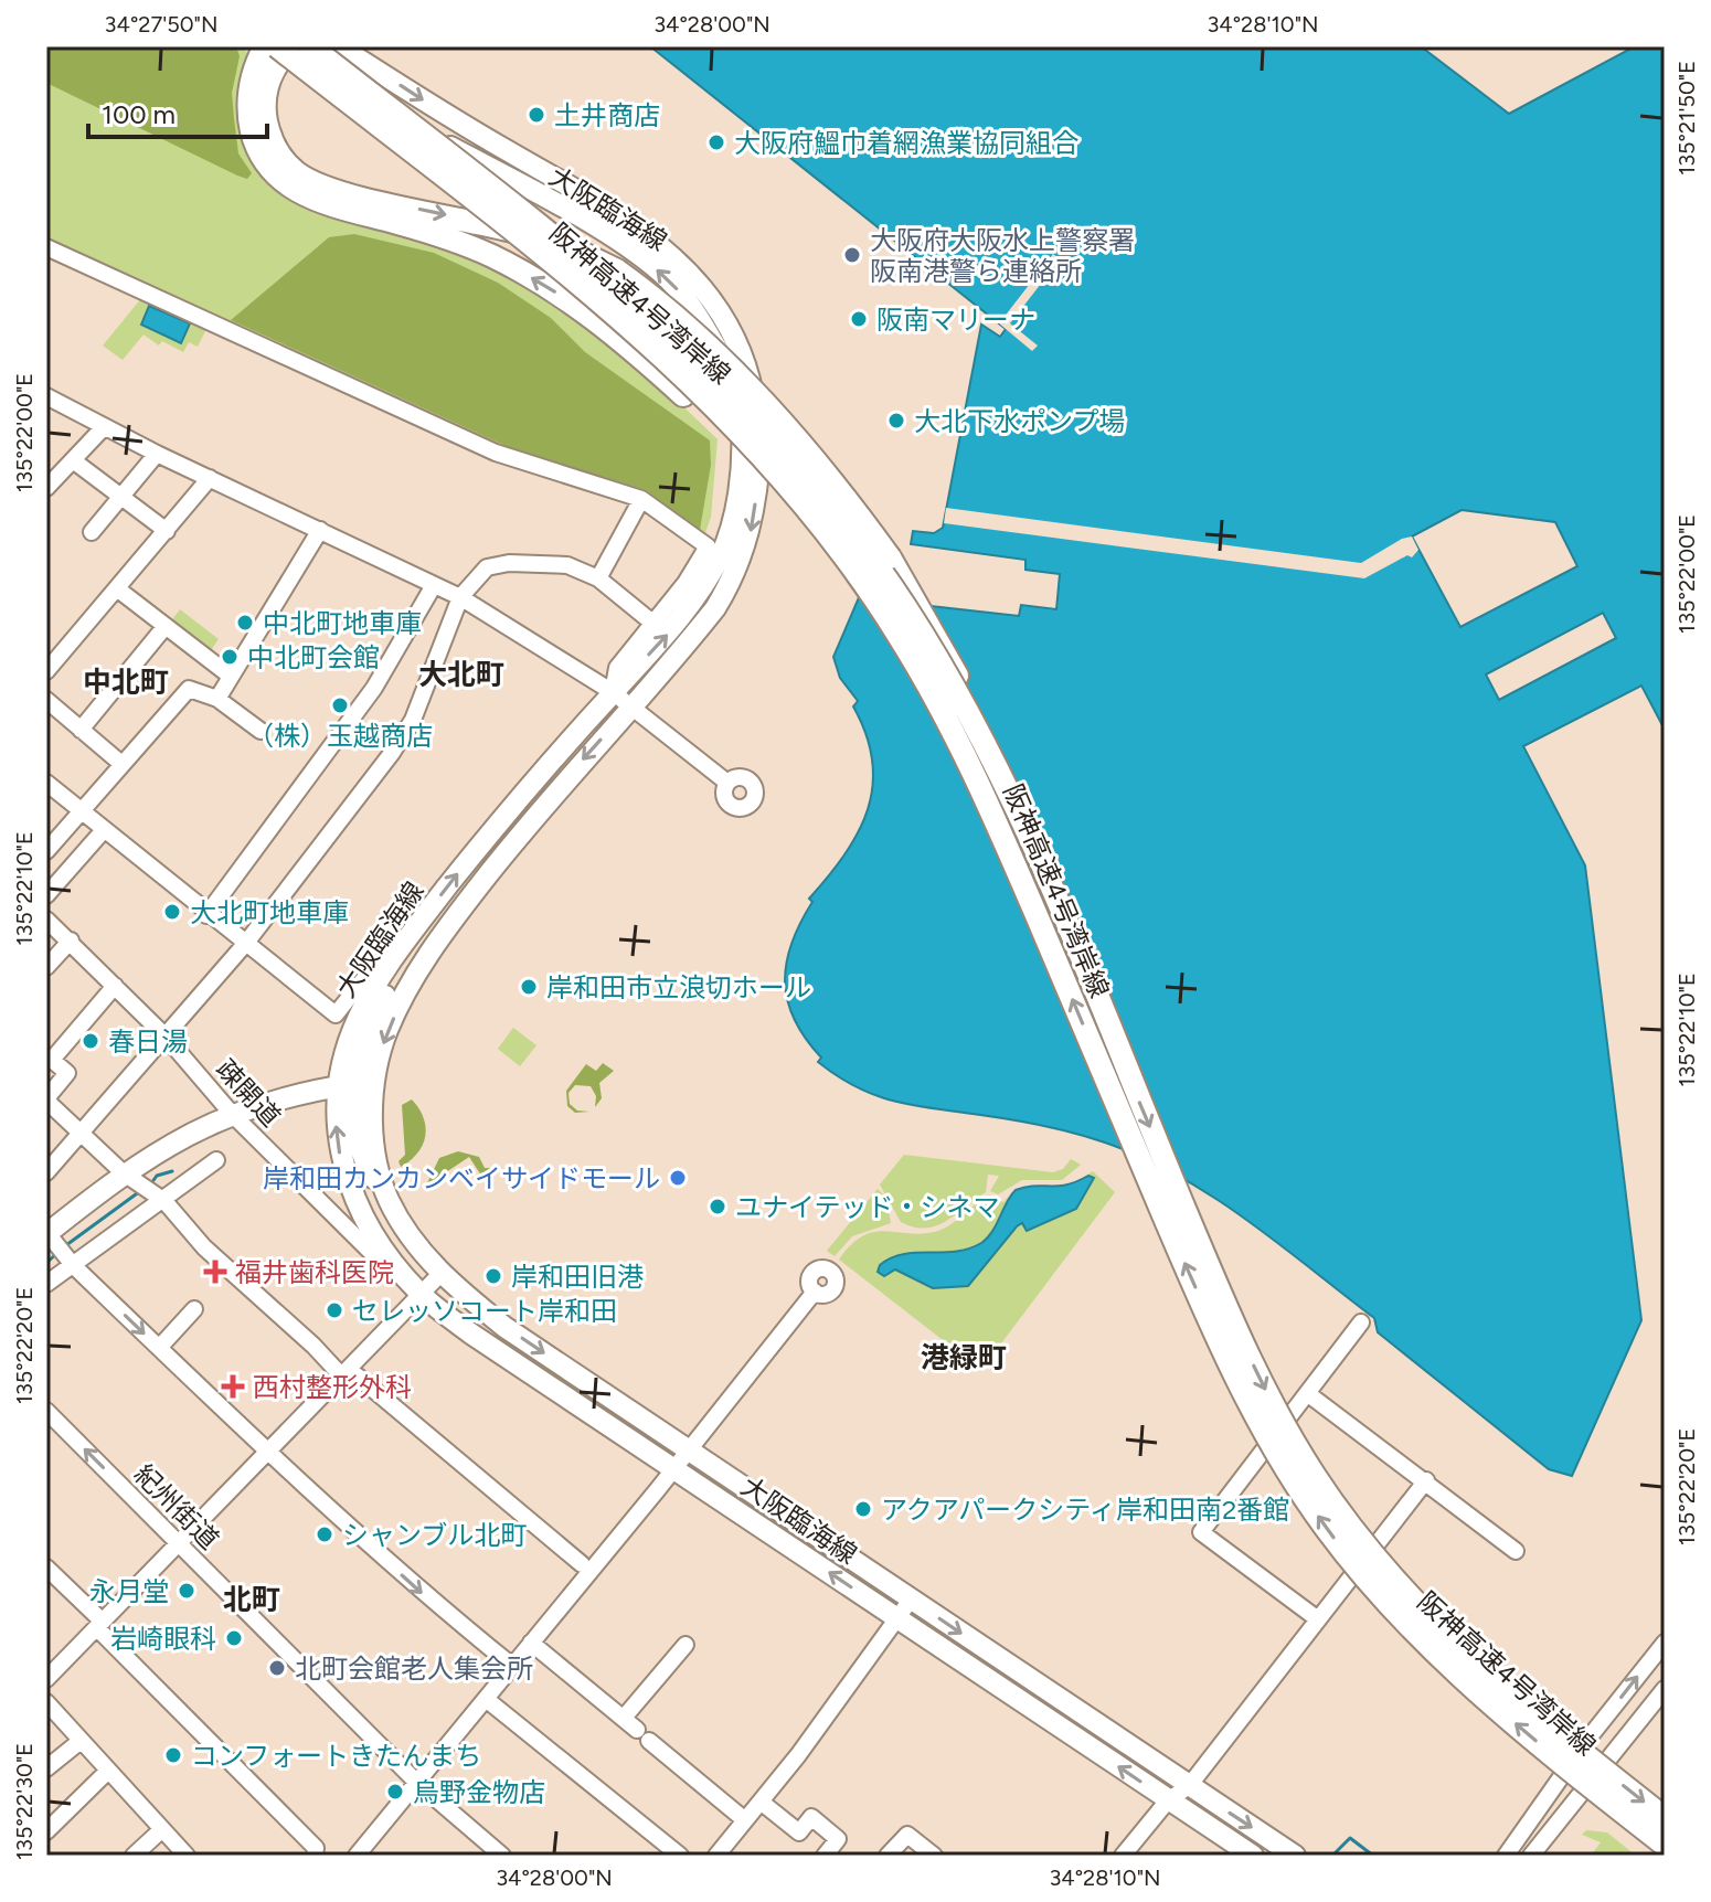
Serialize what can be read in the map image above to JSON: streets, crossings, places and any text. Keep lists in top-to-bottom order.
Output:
{
  "streets": {
    "highway": ["阪神高速4号湾岸線"],
    "main road": ["大阪臨海線"],
    "street": ["疎開道", "紀州街道"]
  },
  "crossings": [
    ["大阪臨海線", "阪神高速4号湾岸線"],
    ["大阪臨海線", "疎開道"]
  ],
  "districts": [
    "大北町",
    "中北町",
    "港緑町",
    "北町"
  ],
  "places": {
    "other": [
      "土井商店",
      "大阪府鰮巾着網漁業協同組合",
      "大阪府大阪水上警察署 阪南港警ら連絡所",
      "阪南マリーナ",
      "大北下水ポンプ場",
      "中北町地車庫",
      "中北町会館",
      "（株）玉越商店",
      "大北町地車庫",
      "岸和田市立浪切ホール",
      "春日湯",
      "岸和田カンカンベイサイドモール",
      "ユナイテッド・シネマ",
      "岸和田旧港",
      "セレッソコート岸和田",
      "アクアパークシティ岸和田南2番館",
      "シャンブル北町",
      "永月堂",
      "岩崎眼科",
      "北町会館老人集会所",
      "コンフォートきたんまち",
      "烏野金物店"
    ],
    "health": ["福井歯科医院", "西村整形外科"]
  },
  "scale_bar": "100 m",
  "coordinates": [
    "34°27'50\"N",
    "34°28'00\"N",
    "34°28'10\"N",
    "135°21'50\"E",
    "135°22'00\"E",
    "135°22'10\"E",
    "135°22'20\"E",
    "135°22'30\"E"
  ]
}
